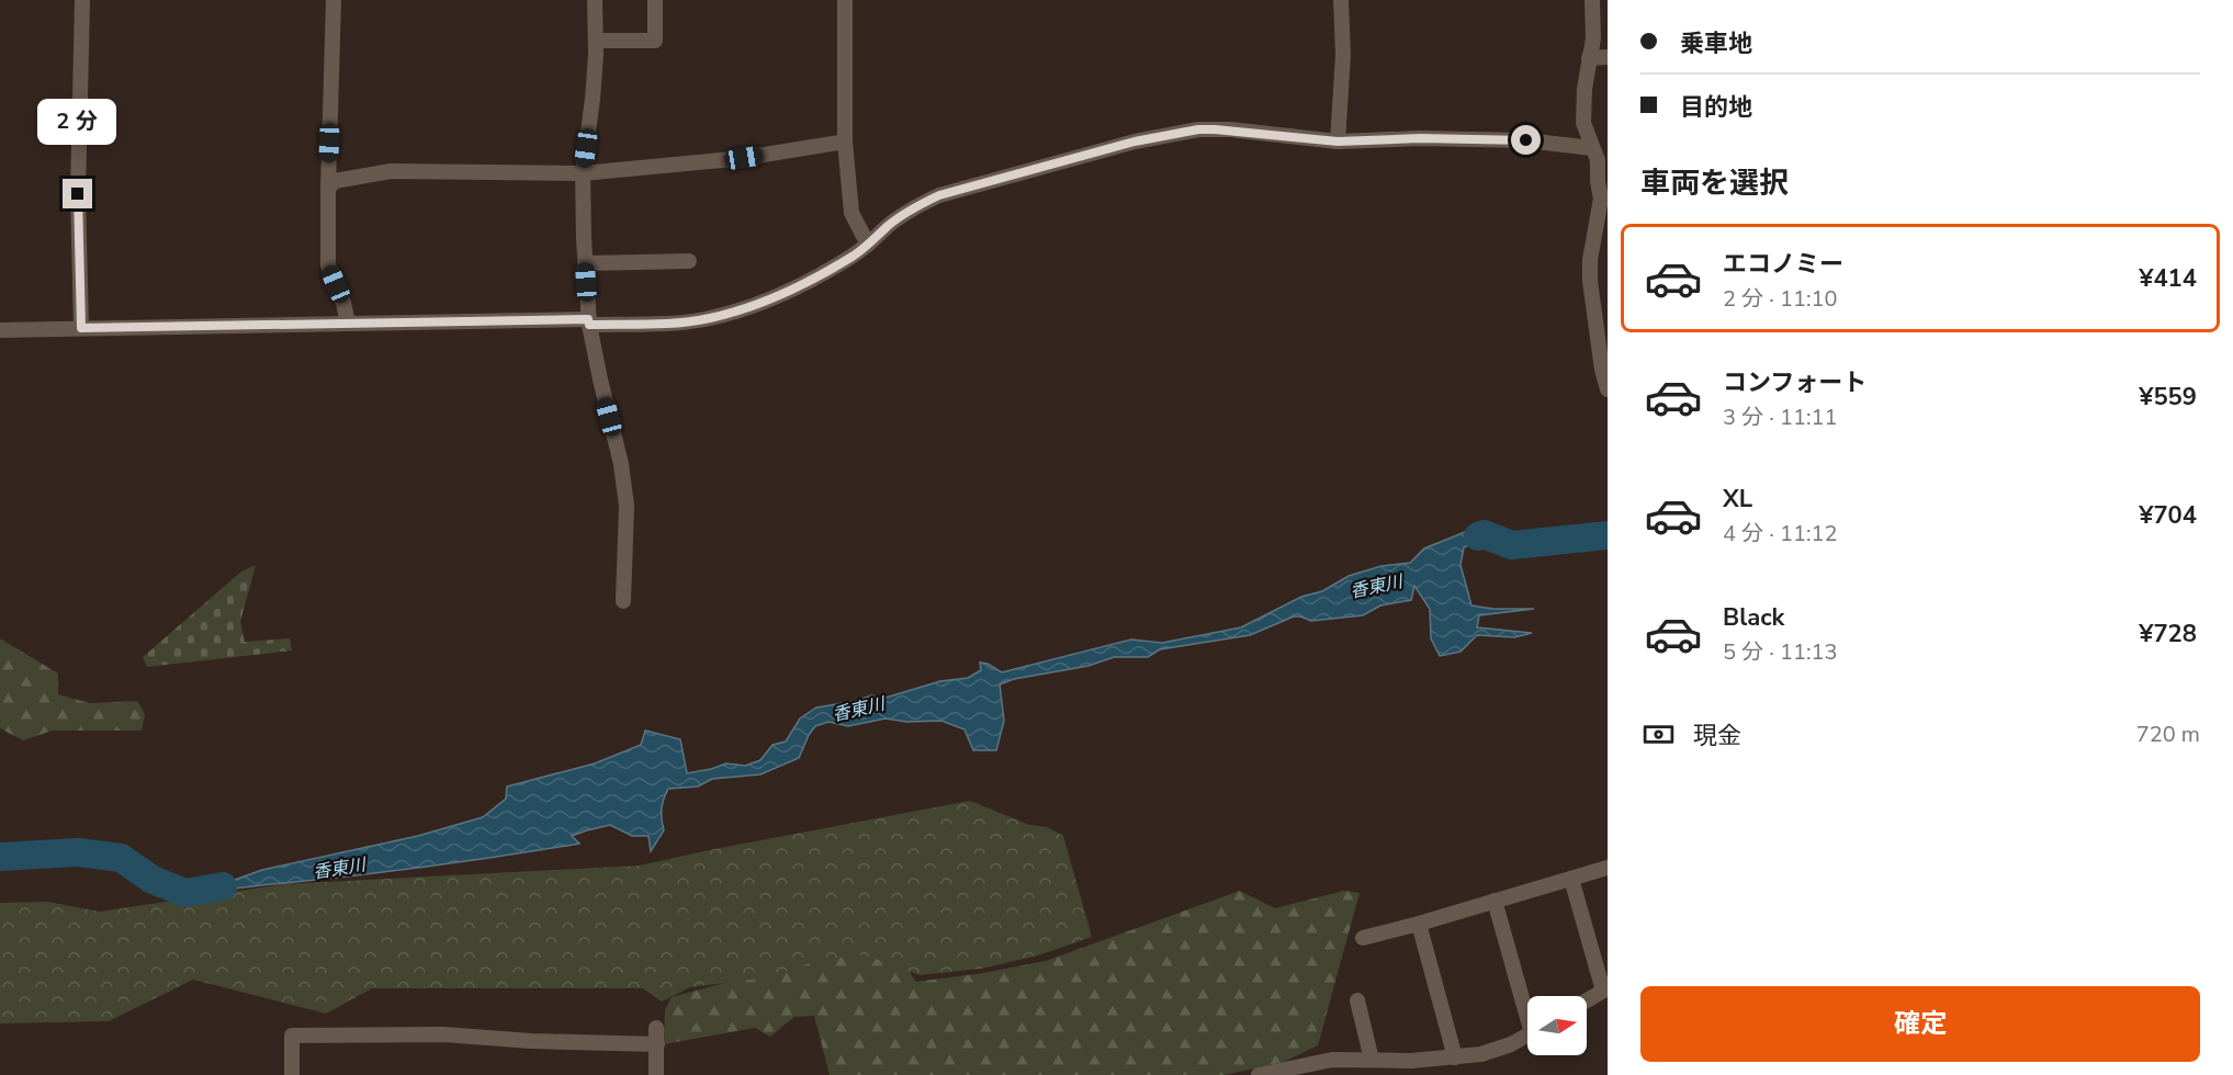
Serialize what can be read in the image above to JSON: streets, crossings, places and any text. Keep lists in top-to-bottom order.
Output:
{
  "water": ["香東川"],
  "north": "right",
  "page": {
    "banner": ["乗車地", "目的地"],
    "bubble": "2 分",
    "heading": "車両を選択",
    "list": [
      {
        "name": "エコノミー",
        "note": "2 分 · 11:10",
        "value": "¥414"
      },
      {
        "name": "コンフォート",
        "note": "3 分 · 11:11",
        "value": "¥559"
      },
      {
        "name": "XL",
        "note": "4 分 · 11:12",
        "value": "¥704"
      },
      {
        "name": "Black",
        "note": "5 分 · 11:13",
        "value": "¥728"
      }
    ],
    "pay": ["現金", "720 m"],
    "buttons": "確定"
  }
}
